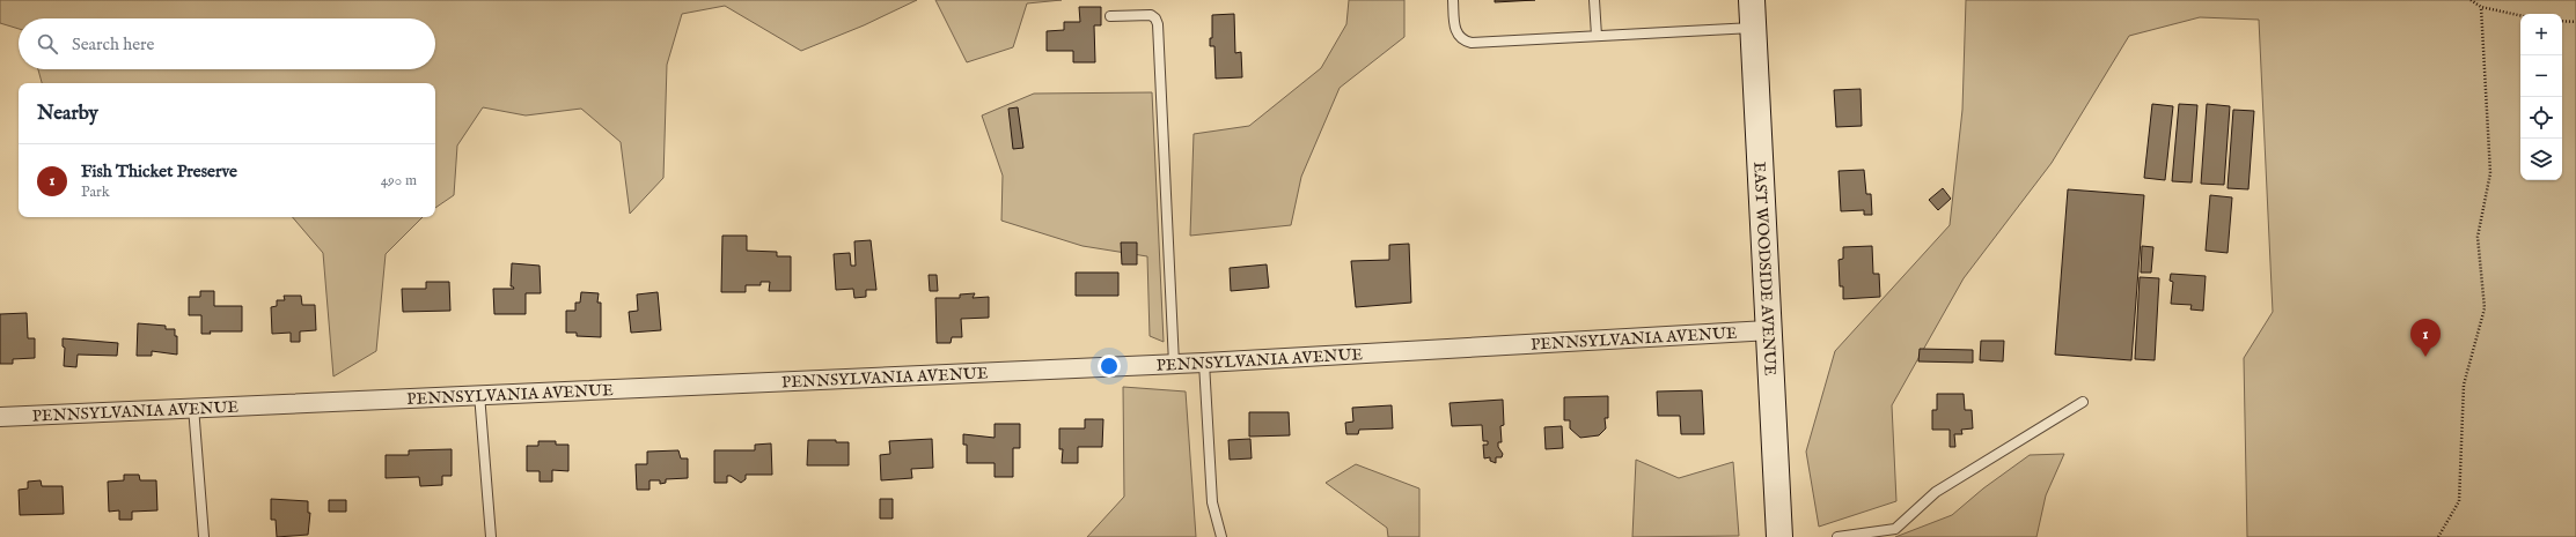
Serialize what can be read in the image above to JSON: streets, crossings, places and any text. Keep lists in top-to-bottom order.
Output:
{
  "streets": {
    "main road": ["EAST WOODSIDE AVENUE"],
    "street": ["PENNSYLVANIA AVENUE"]
  },
  "crossings": [
    ["EAST WOODSIDE AVENUE", "PENNSYLVANIA AVENUE"]
  ],
  "page": {
    "map_buttons": ["+", "−"],
    "search": "Search here",
    "heading": "Nearby",
    "list": [
      {
        "mark": "1",
        "name": "Fish Thicket Preserve",
        "note": "Park",
        "value": "490 m"
      }
    ],
    "pins": "1"
  }
}
